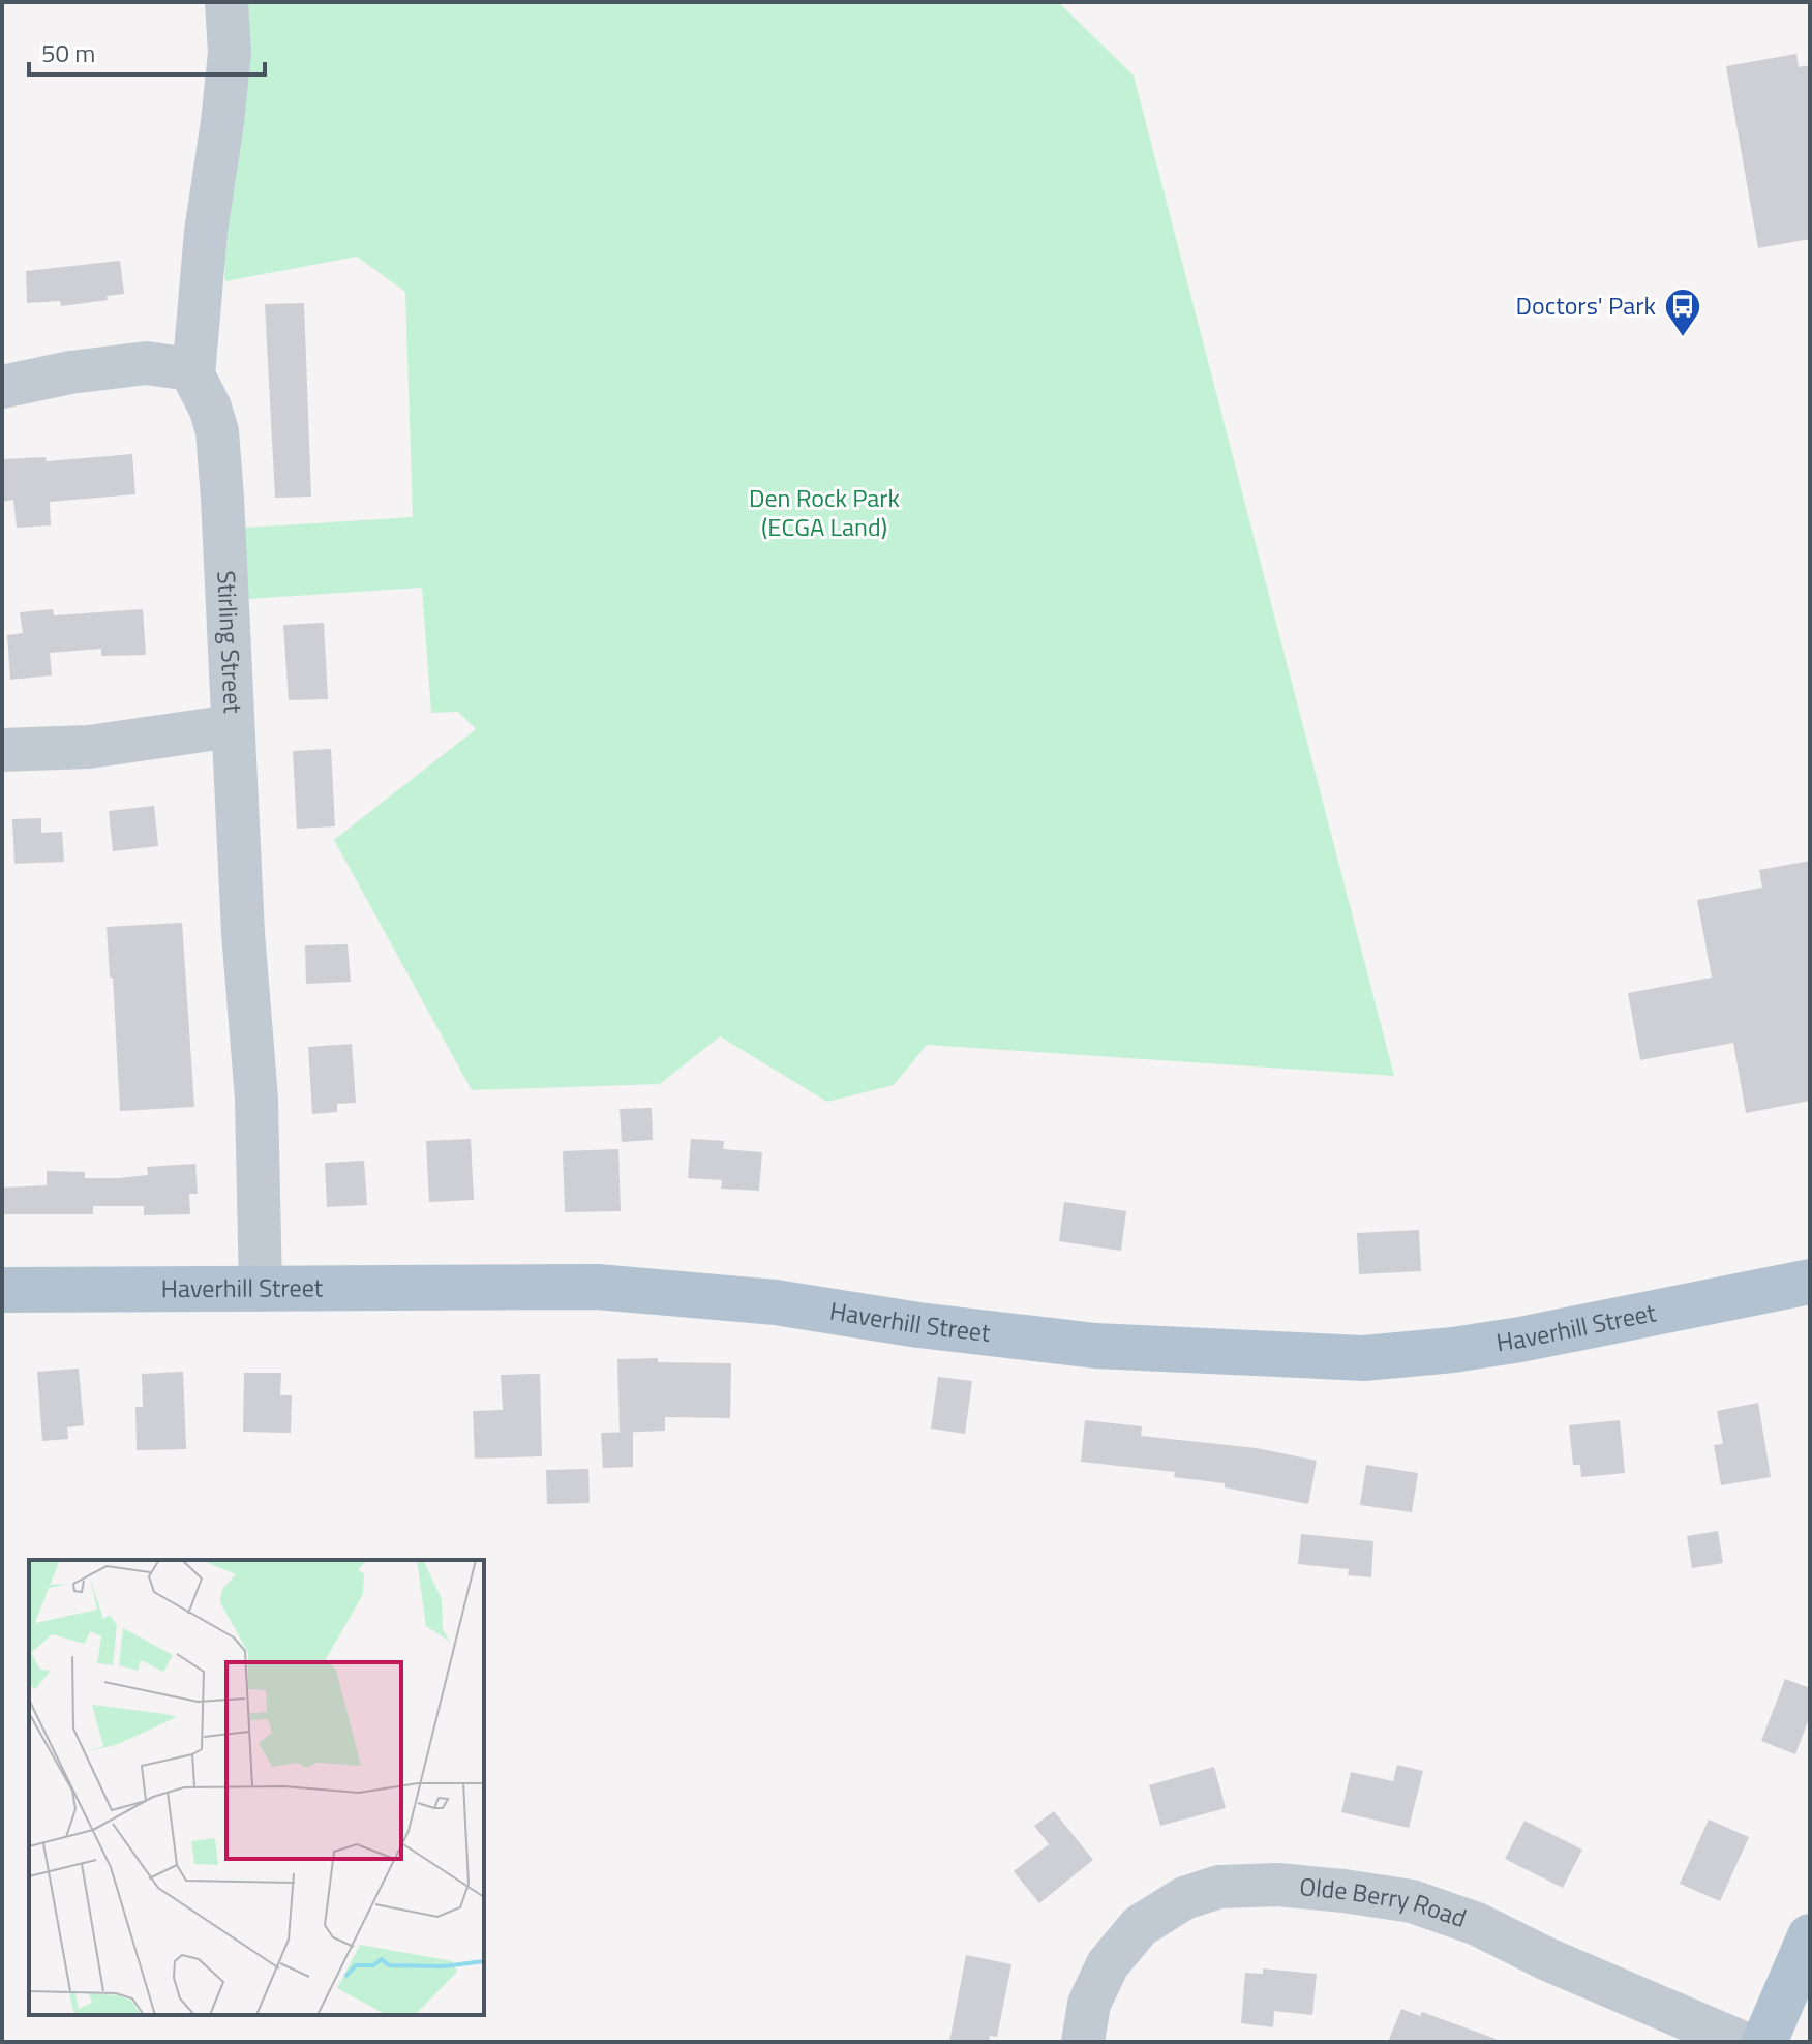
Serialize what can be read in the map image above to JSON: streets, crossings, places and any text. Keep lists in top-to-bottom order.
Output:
{
  "streets": {
    "main road": ["Haverhill Street"],
    "street": ["Stirling Street", "Olde Berry Road"]
  },
  "crossings": [
    ["Stirling Street", "Haverhill Street"]
  ],
  "parks": ["Den Rock Park (ECGA Land)"],
  "places": {
    "bus stop": ["Doctors' Park"]
  },
  "scale_bar": "50 m"
}
